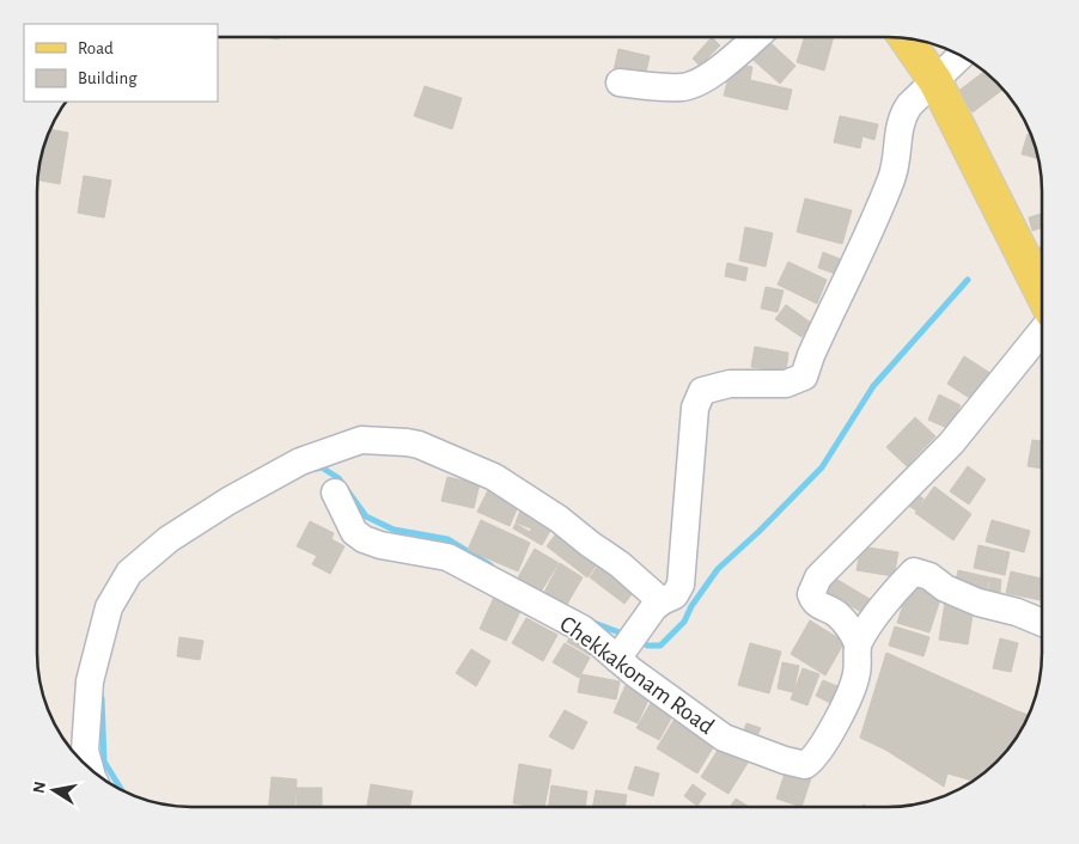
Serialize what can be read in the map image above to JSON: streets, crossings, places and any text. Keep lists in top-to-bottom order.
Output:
{
  "streets": {
    "street": ["Chekkakonam Road"]
  },
  "legend": ["Road", "Building"],
  "north": "left"
}
